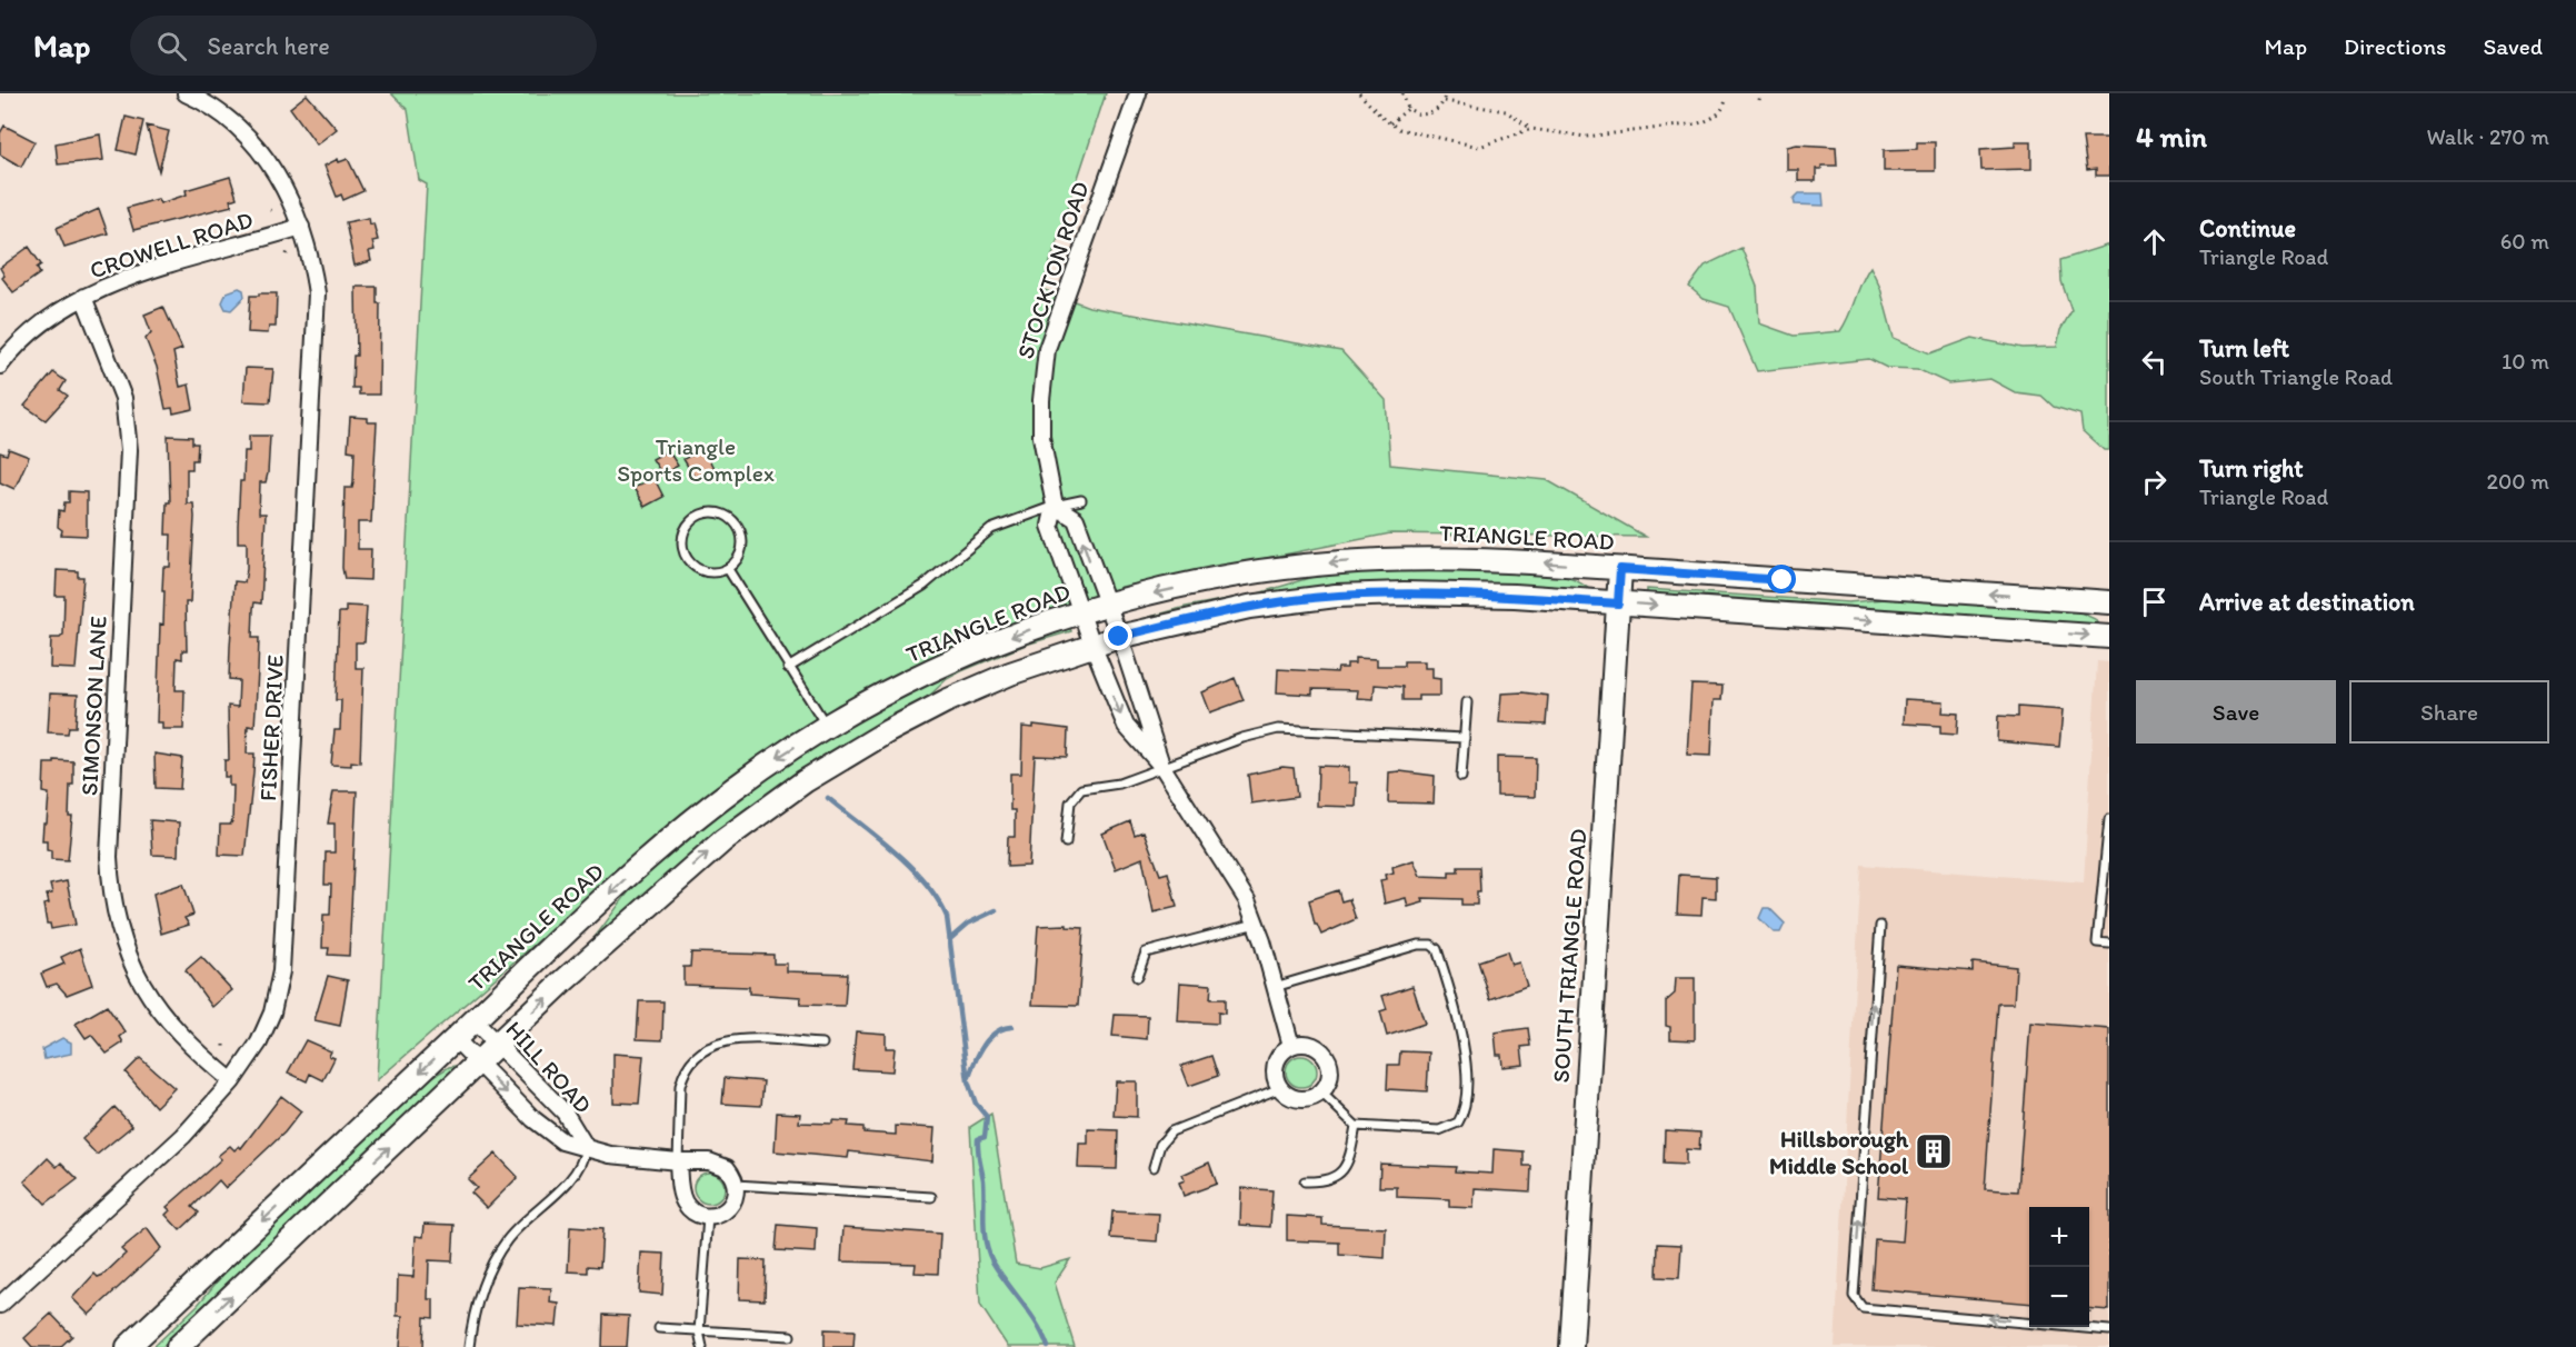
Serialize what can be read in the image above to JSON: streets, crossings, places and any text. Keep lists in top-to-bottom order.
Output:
{
  "streets": {
    "street": [
      "CROWELL ROAD",
      "STOCKTON ROAD",
      "TRIANGLE ROAD",
      "SIMONSON LANE",
      "FISHER DRIVE",
      "SOUTH TRIANGLE ROAD",
      "HILL ROAD"
    ]
  },
  "crossings": [
    ["CROWELL ROAD", "SIMONSON LANE"],
    ["CROWELL ROAD", "FISHER DRIVE"],
    ["STOCKTON ROAD", "TRIANGLE ROAD"],
    ["TRIANGLE ROAD", "SOUTH TRIANGLE ROAD"],
    ["TRIANGLE ROAD", "HILL ROAD"],
    ["SIMONSON LANE", "FISHER DRIVE"]
  ],
  "parks": ["Triangle Sports Complex"],
  "places": {
    "building": ["Hillsborough Middle School"]
  },
  "page": {
    "header": "Map",
    "search": "Search here",
    "nav": ["Map", "Directions", "Saved"],
    "heading": ["4 min", "Walk · 270 m"],
    "list": [
      ["Continue", "Triangle Road", "60 m"],
      ["Turn left", "South Triangle Road", "10 m"],
      ["Turn right", "Triangle Road", "200 m"],
      "Arrive at destination"
    ],
    "buttons": ["Save", "Share"],
    "map_buttons": ["+", "−"]
  }
}
